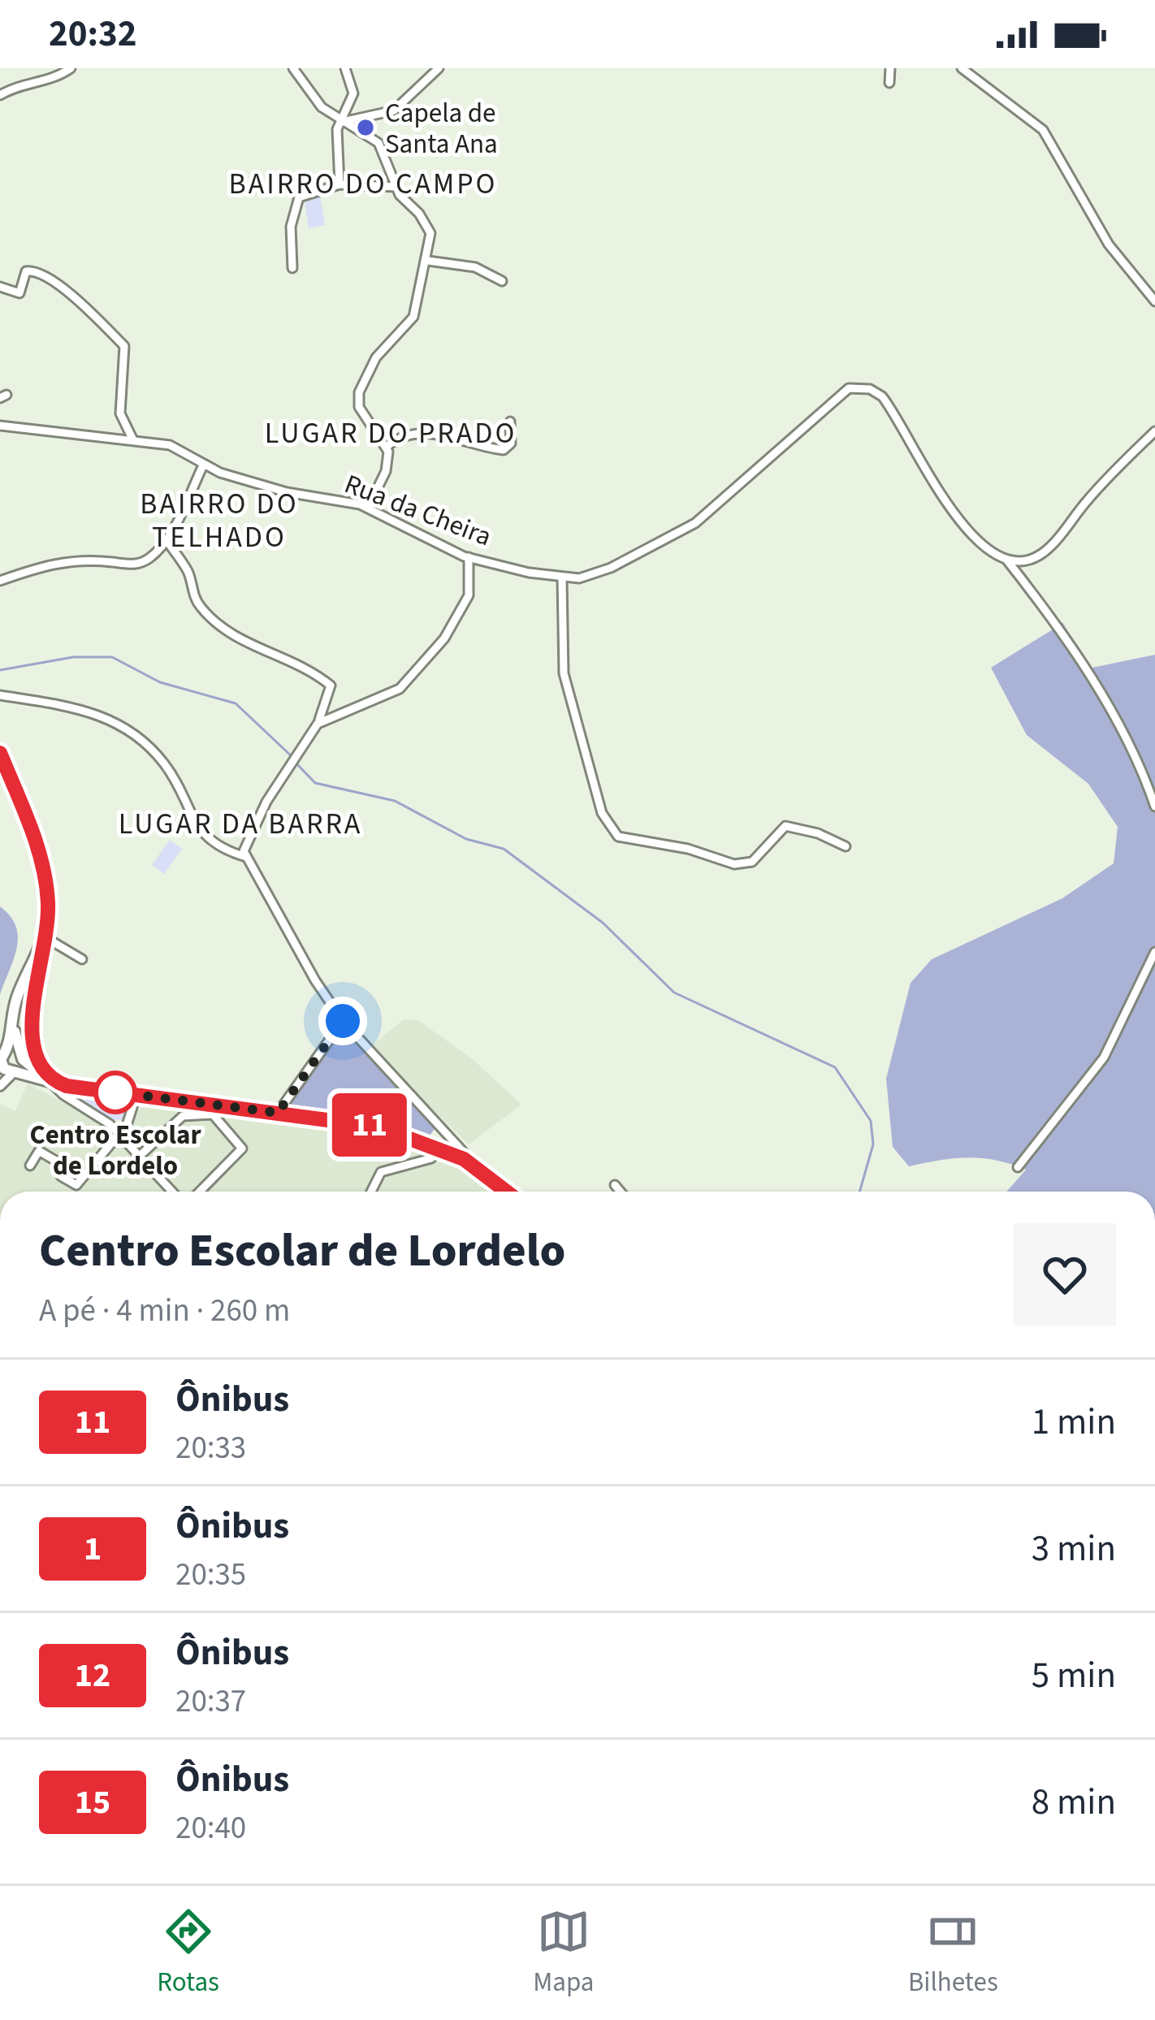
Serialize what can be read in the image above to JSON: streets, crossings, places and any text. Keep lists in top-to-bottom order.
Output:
{
  "streets": {
    "street": ["Rua da Cheira"]
  },
  "districts": [
    "BAIRRO DO CAMPO",
    "LUGAR DO PRADO",
    "BAIRRO DO TELHADO",
    "LUGAR DA BARRA"
  ],
  "places": ["Capela de Santa Ana", "Centro Escolar de Lordelo"],
  "lines": ["bus line 11"],
  "page": {
    "status": "20:32",
    "on_map": "11",
    "heading": ["Centro Escolar de Lordelo", "A pé · 4 min · 260 m"],
    "list": [
      {
        "mark": "11",
        "name": "Ônibus",
        "note": "20:33",
        "value": "1 min"
      },
      {
        "mark": "1",
        "name": "Ônibus",
        "note": "20:35",
        "value": "3 min"
      },
      {
        "mark": "12",
        "name": "Ônibus",
        "note": "20:37",
        "value": "5 min"
      },
      {
        "mark": "15",
        "name": "Ônibus",
        "note": "20:40",
        "value": "8 min"
      }
    ],
    "tabs": ["Rotas", "Mapa", "Bilhetes"]
  }
}
